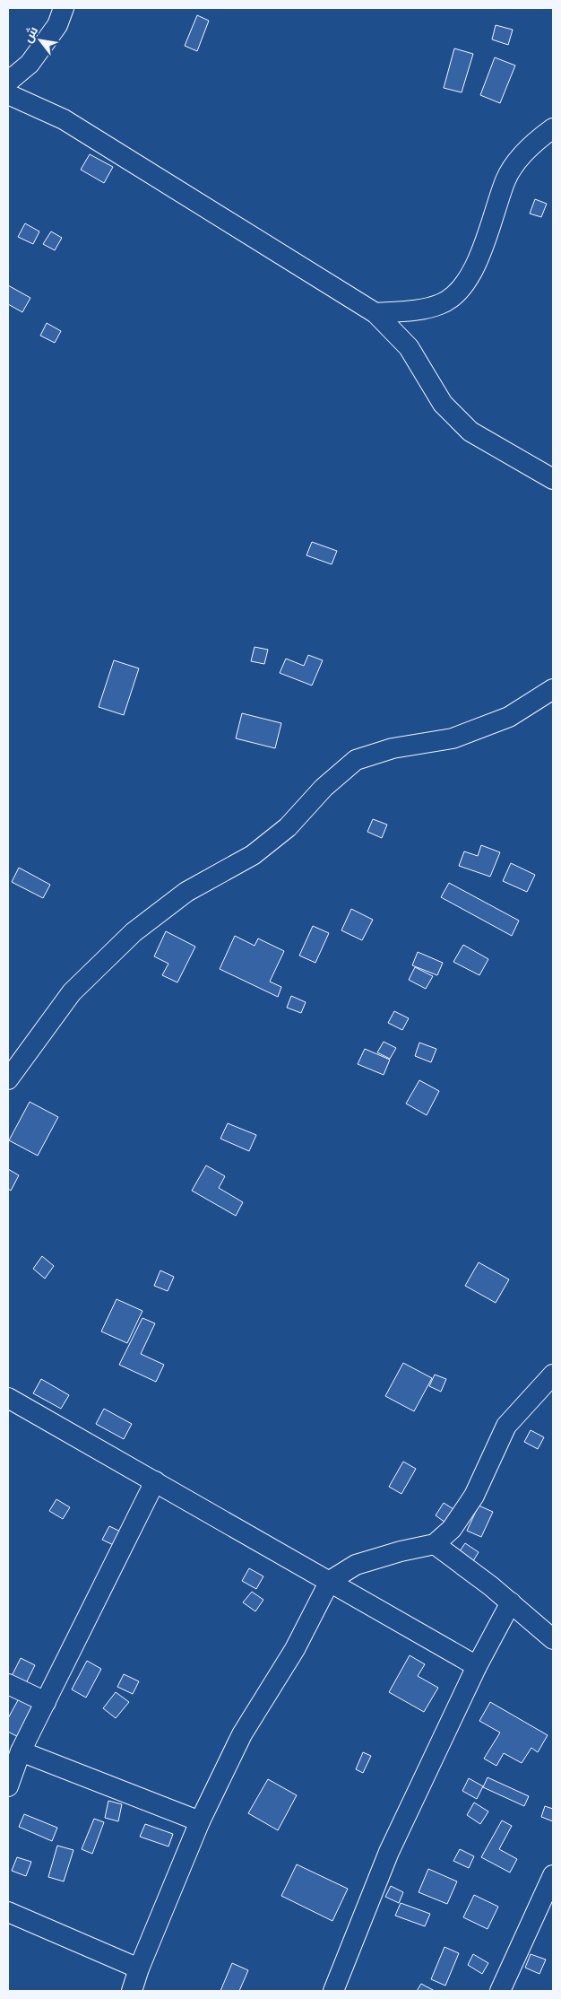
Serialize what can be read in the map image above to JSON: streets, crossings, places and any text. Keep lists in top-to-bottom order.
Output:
{
  "north": "top left"
}
